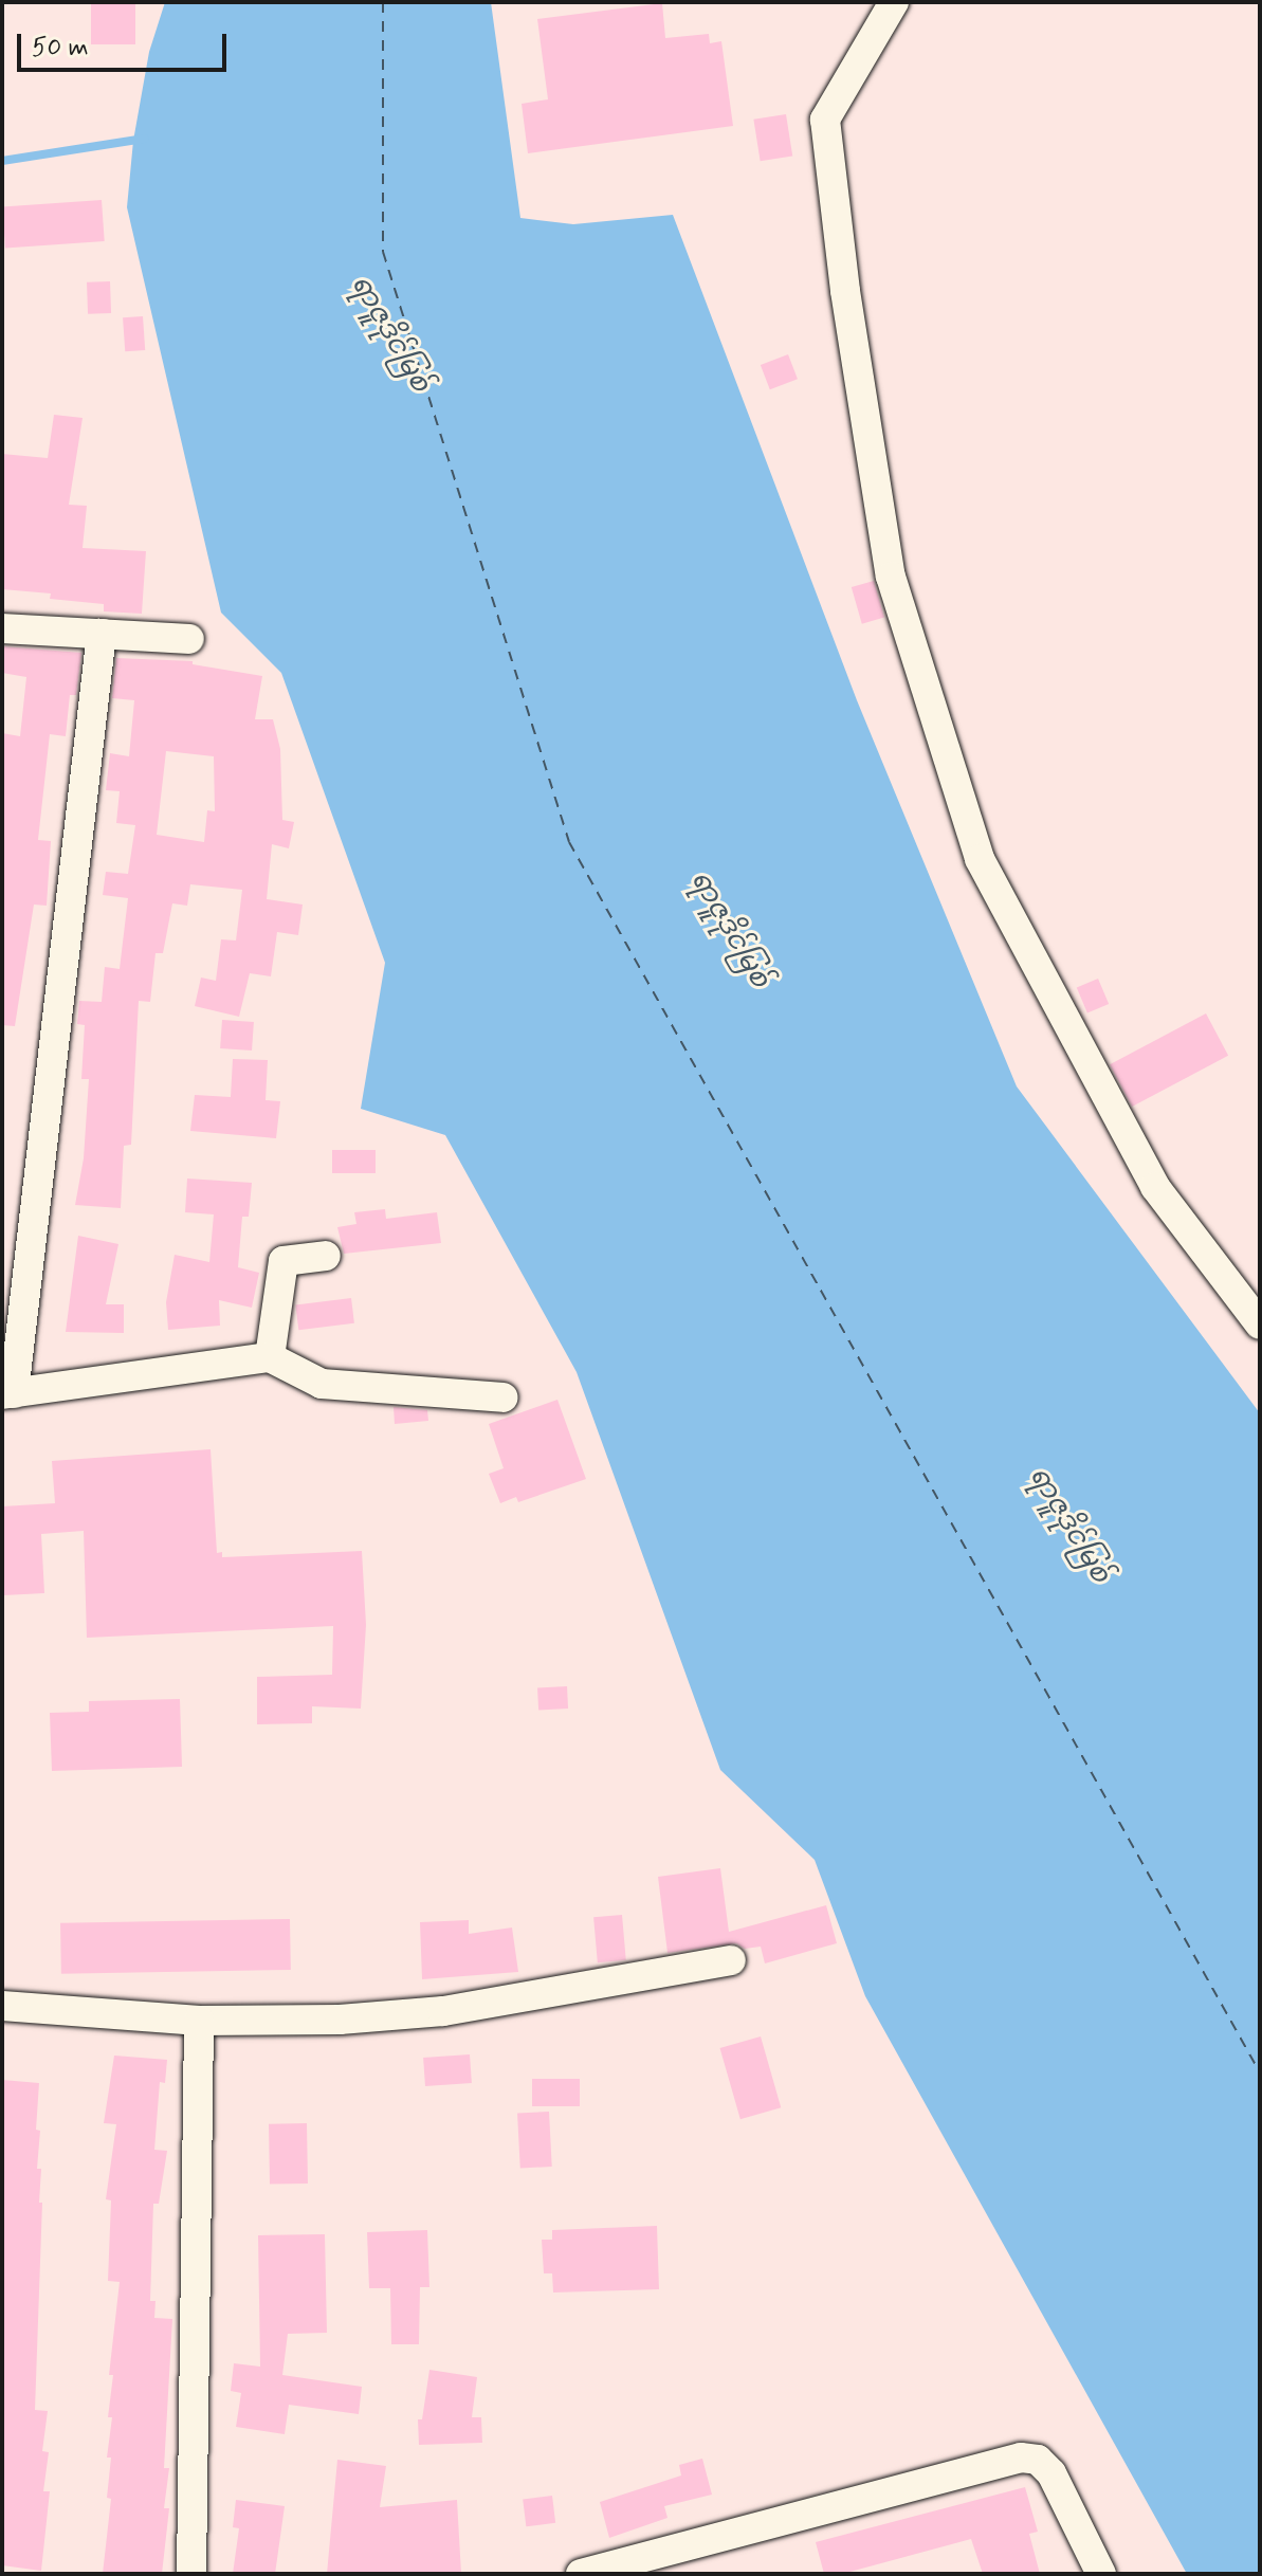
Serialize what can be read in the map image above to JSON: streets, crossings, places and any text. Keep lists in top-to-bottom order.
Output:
{
  "water": ["ရာဇူဒိုင်မြစ်"],
  "scale_bar": "50 m"
}
